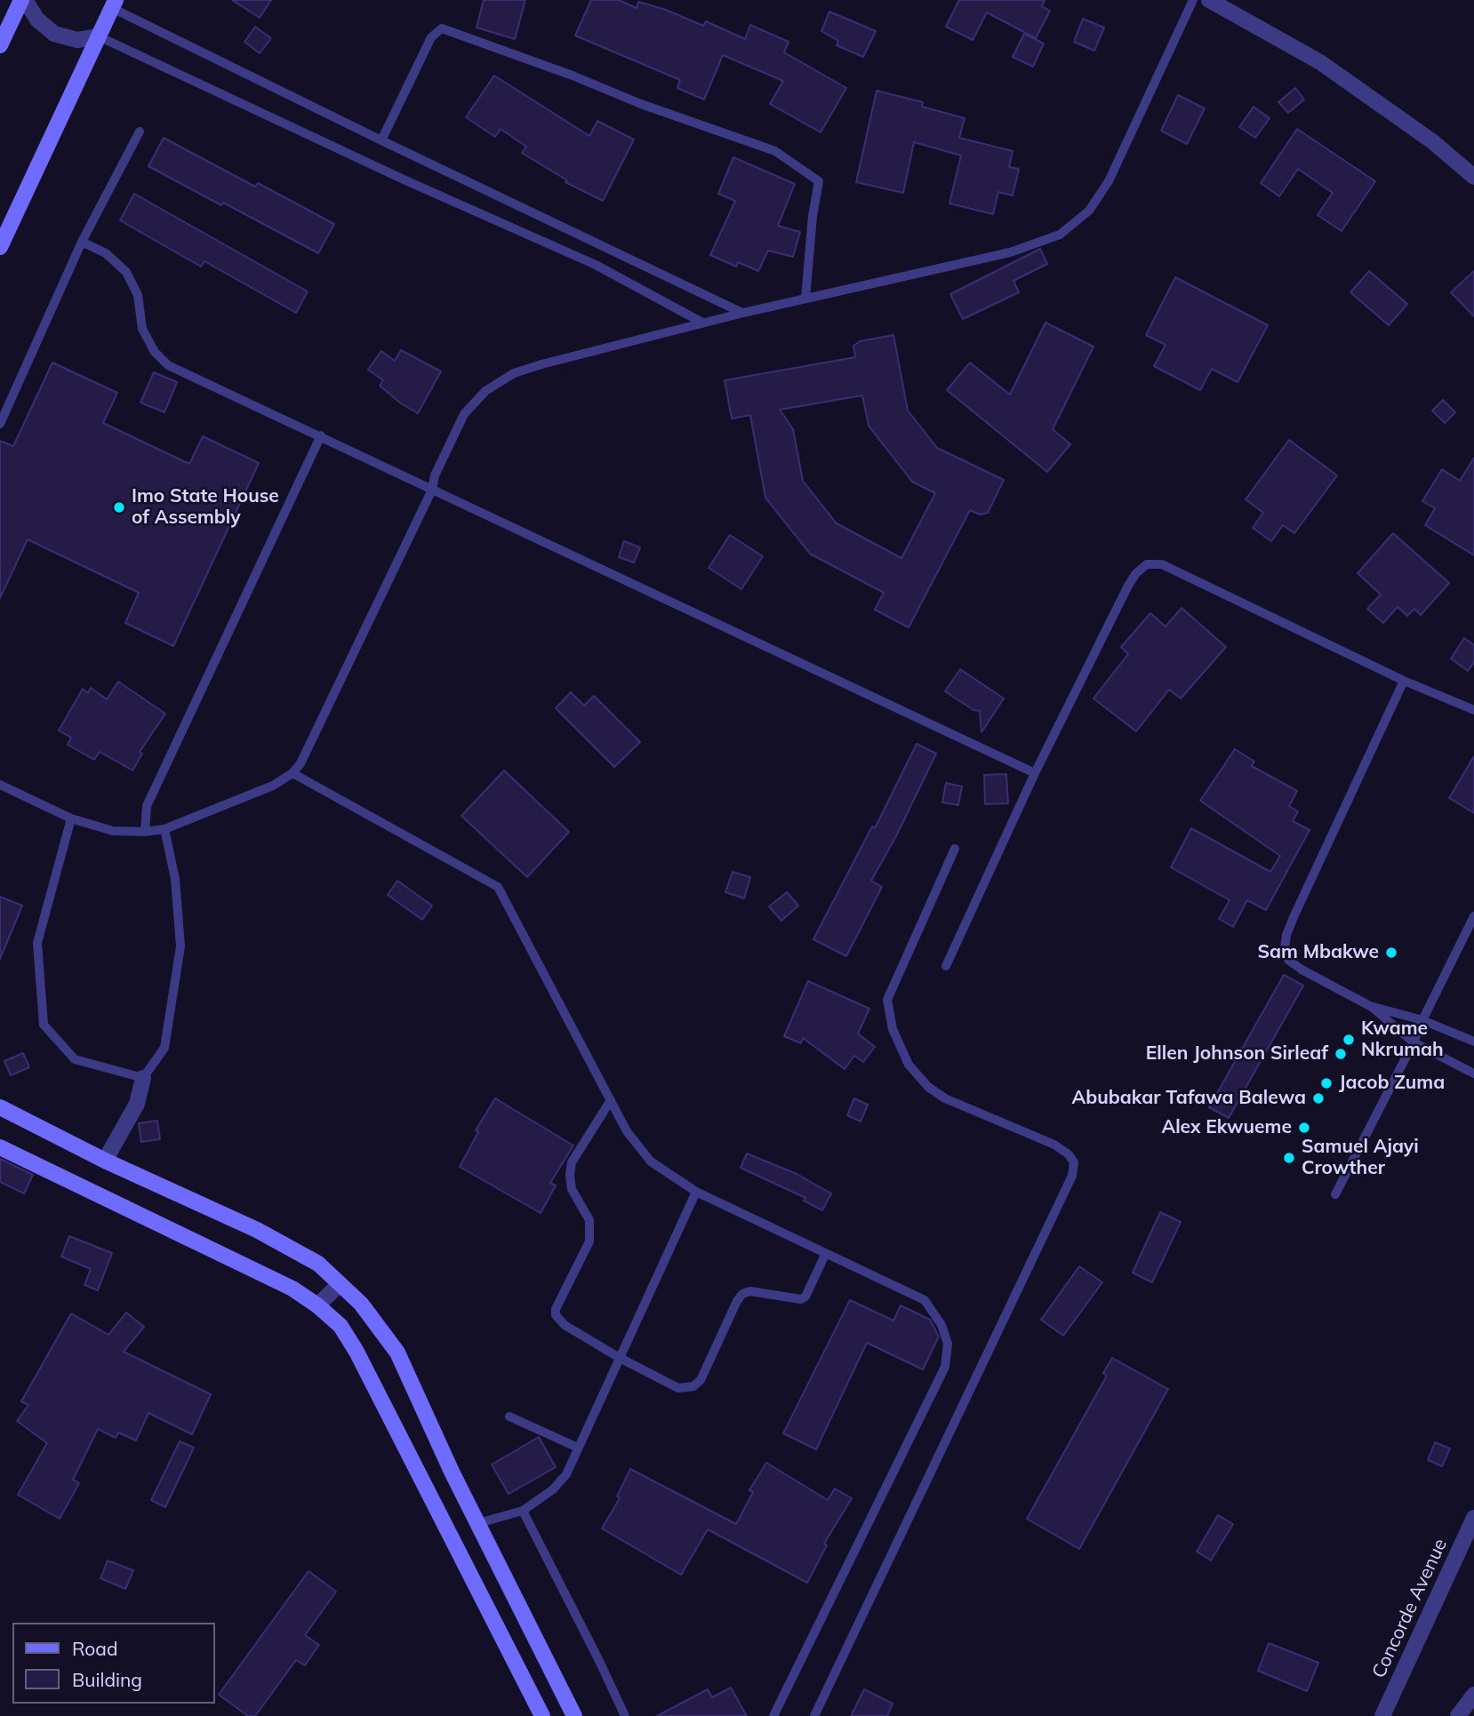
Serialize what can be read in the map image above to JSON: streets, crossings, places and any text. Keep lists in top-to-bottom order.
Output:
{
  "streets": {
    "street": ["Concorde Avenue"]
  },
  "places": [
    "Imo State House of Assembly",
    "Sam Mbakwe",
    "Kwame Nkrumah",
    "Ellen Johnson Sirleaf",
    "Jacob Zuma",
    "Abubakar Tafawa Balewa",
    "Alex Ekwueme",
    "Samuel Ajayi Crowther"
  ],
  "legend": ["Road", "Building"]
}
